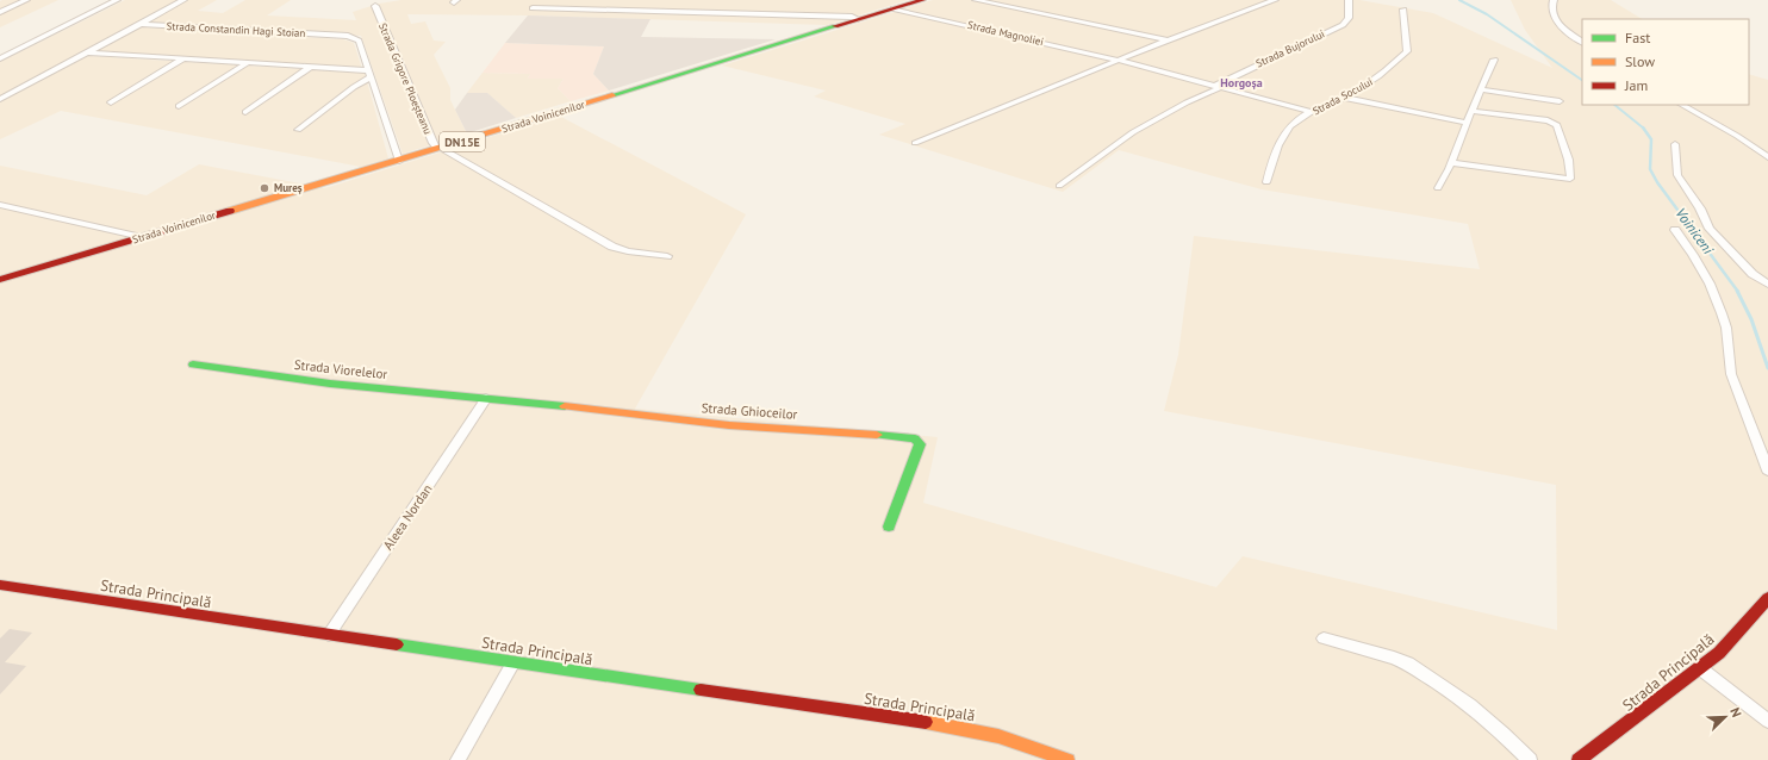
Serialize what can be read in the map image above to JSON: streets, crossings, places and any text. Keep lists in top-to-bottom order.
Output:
{
  "streets": {
    "street": [
      "Strada Constandin Hagi Stoian",
      "Strada Magnoliei",
      "Strada Bujorului",
      "Strada Grigore Ploeșteanu",
      "Strada Socului",
      "Strada Voinicenilor",
      "DN15E",
      "Strada Viorelelor",
      "Strada Ghioceilor",
      "Aleea Nordan",
      "Strada Principală"
    ]
  },
  "crossings": [
    ["Strada Constandin Hagi Stoian", "Strada Voinicenilor"],
    ["Strada Magnoliei", "Strada Bujorului"],
    ["Strada Magnoliei", "Strada Socului"],
    ["Strada Magnoliei", "Strada Voinicenilor"],
    ["Strada Grigore Ploeșteanu", "Strada Voinicenilor"],
    ["Strada Viorelelor", "Strada Ghioceilor"],
    ["Strada Viorelelor", "Aleea Nordan"],
    ["Strada Ghioceilor", "Aleea Nordan"],
    ["Aleea Nordan", "Strada Principală"]
  ],
  "districts": ["Horgoșa"],
  "water": ["Voiniceni"],
  "places": ["Mureș"],
  "legend": ["Fast", "Slow", "Jam"],
  "north": "top right"
}
